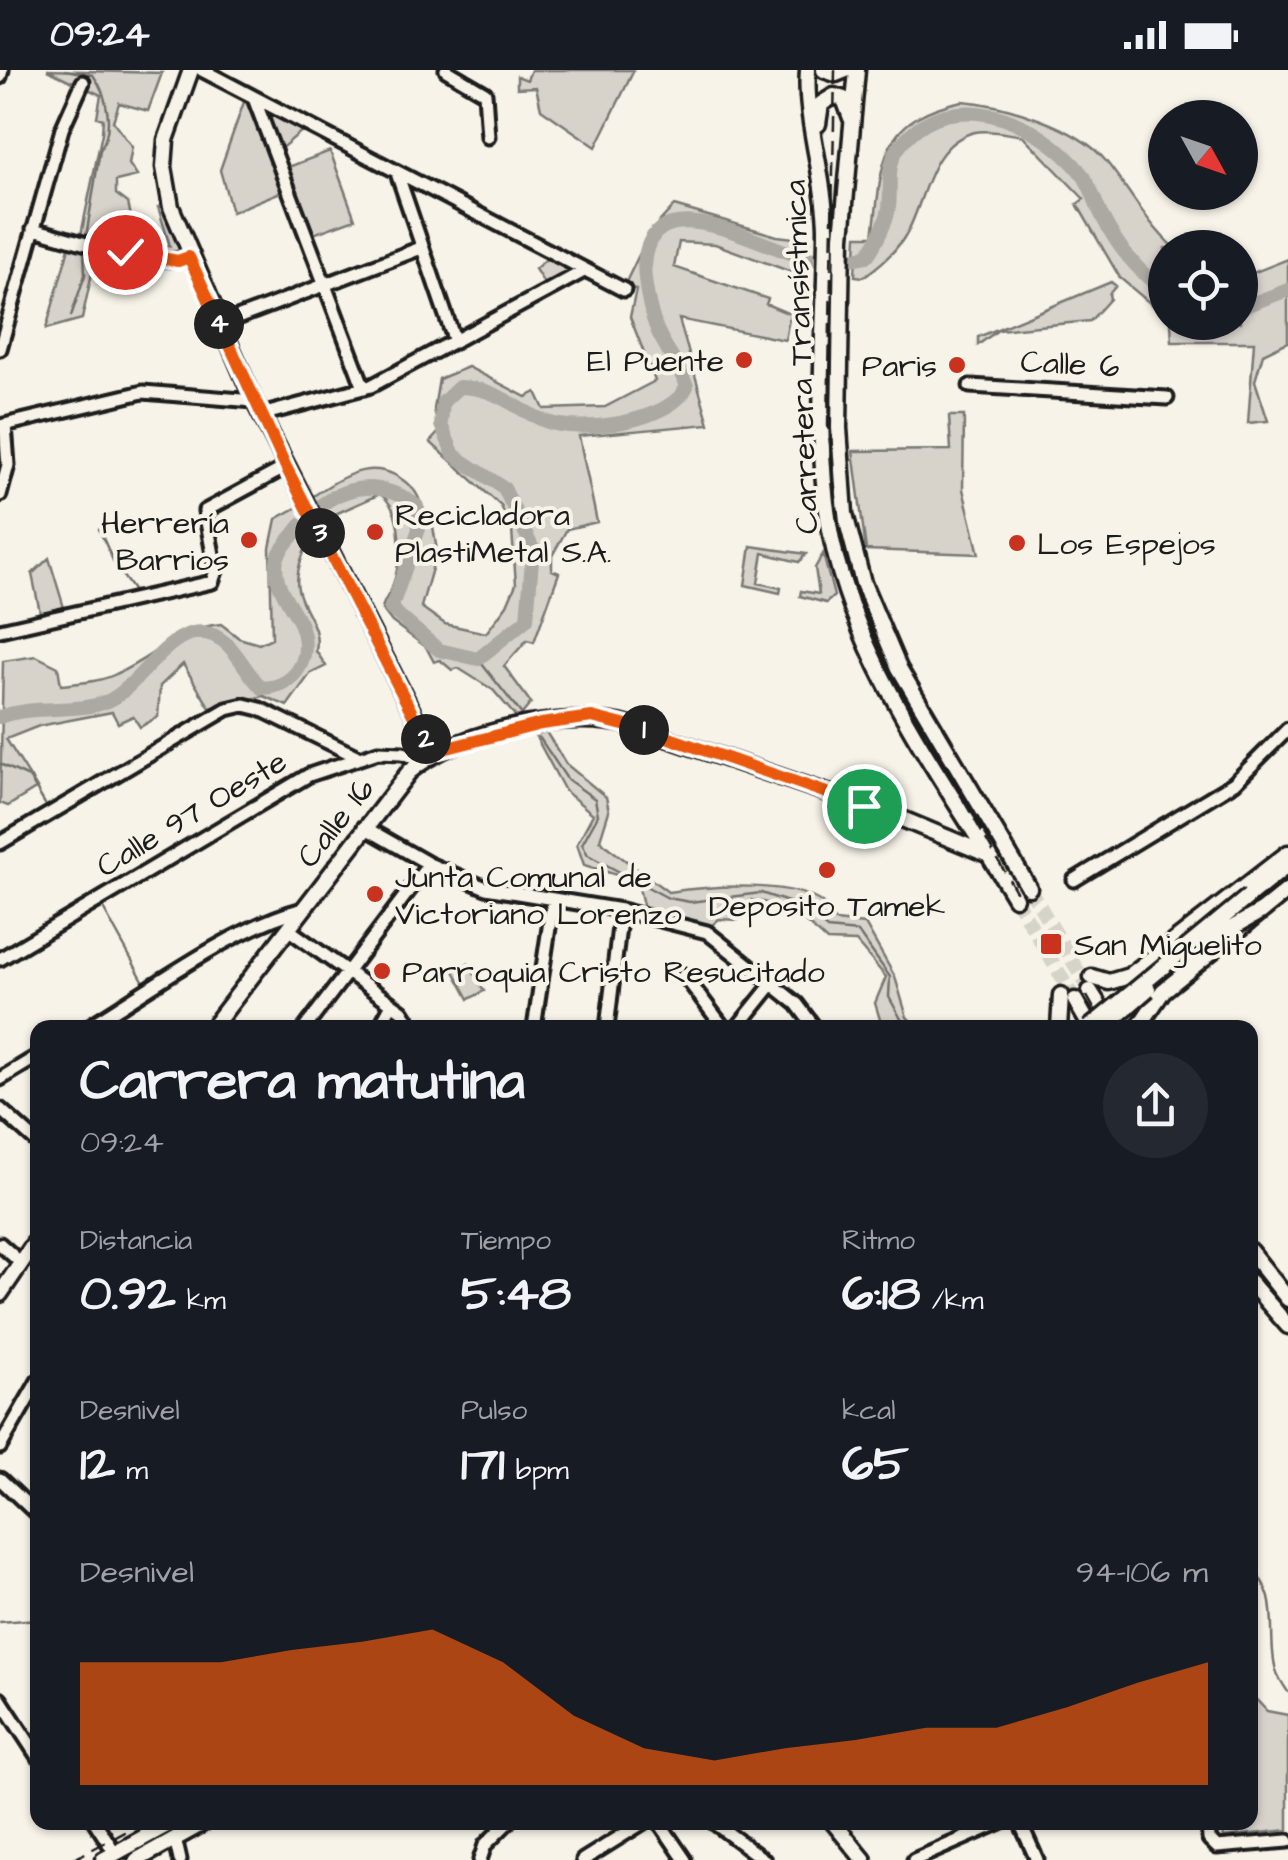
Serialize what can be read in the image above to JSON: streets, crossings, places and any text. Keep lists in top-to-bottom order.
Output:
{
  "streets": {
    "main road": ["Carretera Transístmica", "Calle 16"],
    "street": ["Calle 6", "Calle 97 Oeste"]
  },
  "crossings": [
    ["Calle 97 Oeste", "Calle 16"]
  ],
  "places": {
    "other": [
      "El Puente",
      "Paris",
      "Recicladora PlastiMetal S.A.",
      "Herrería Barrios",
      "Los Espejos",
      "Deposito Tamek",
      "Junta Comunal de Victoriano Lorenzo",
      "Parroquia Cristo Resucitado"
    ],
    "transit": ["San Miguelito"]
  },
  "north": "bottom right",
  "page": {
    "status": "09:24",
    "pins": [
      "4",
      "3",
      "1",
      "2"
    ],
    "heading": ["Carrera matutina", "09:24"],
    "stats": [
      ["Distancia", "0.92 km"],
      ["Tiempo", "5:48"],
      ["Ritmo", "6:18 /km"],
      ["Desnivel", "12 m"],
      ["Pulso", "171 bpm"],
      ["kcal", "65"]
    ],
    "chart": ["Desnivel", "94–106 m"]
  }
}
